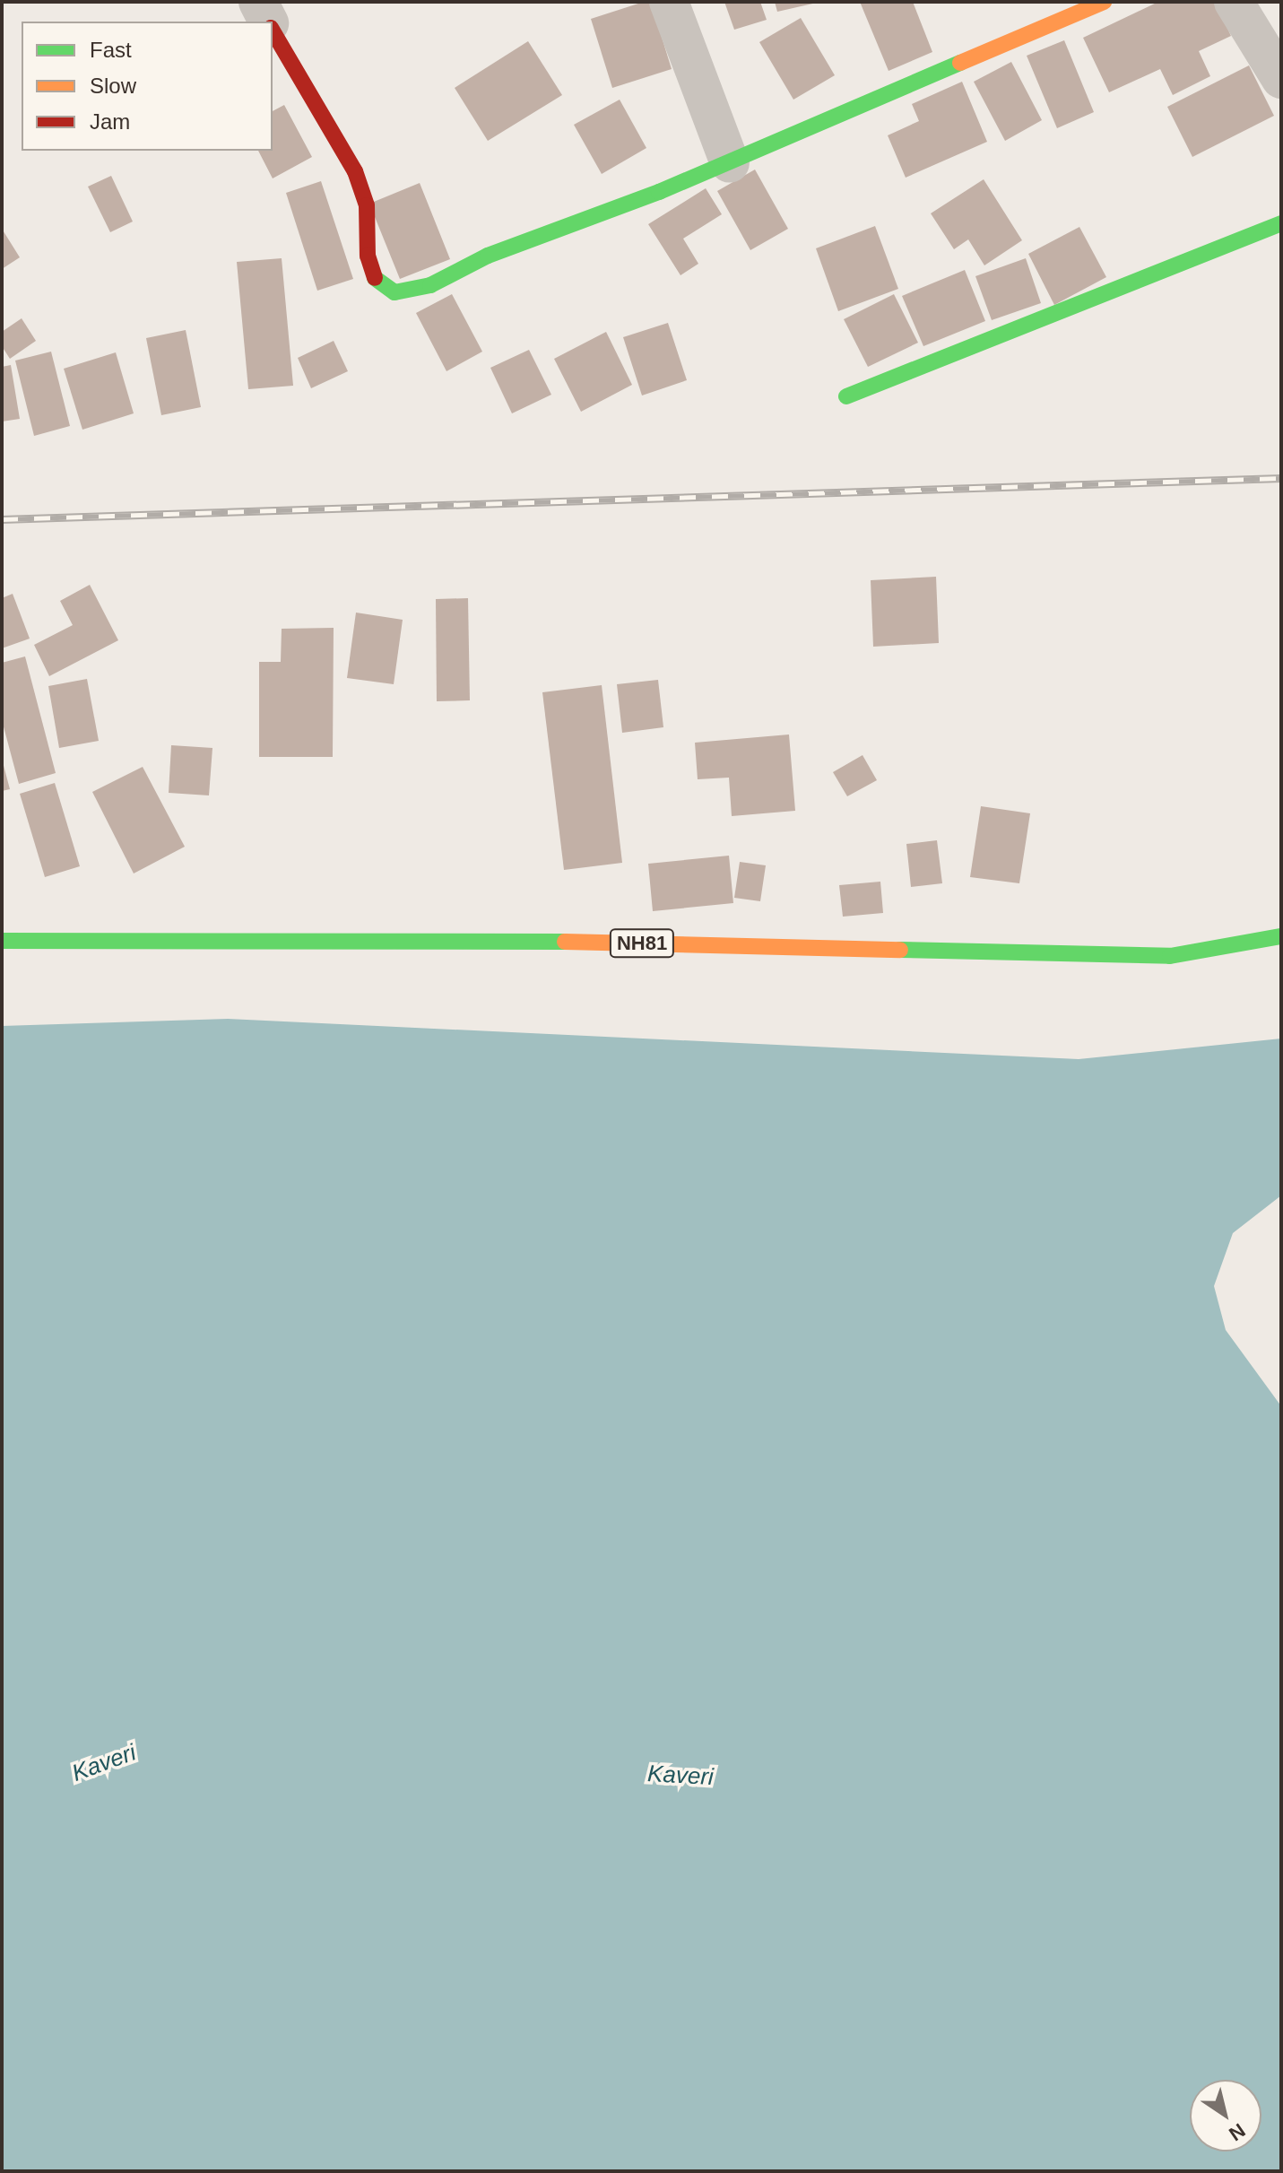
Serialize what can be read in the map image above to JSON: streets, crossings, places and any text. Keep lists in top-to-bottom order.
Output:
{
  "streets": {
    "main road": ["NH81"]
  },
  "water": ["Kaveri"],
  "legend": ["Fast", "Slow", "Jam"],
  "north": "bottom right"
}
